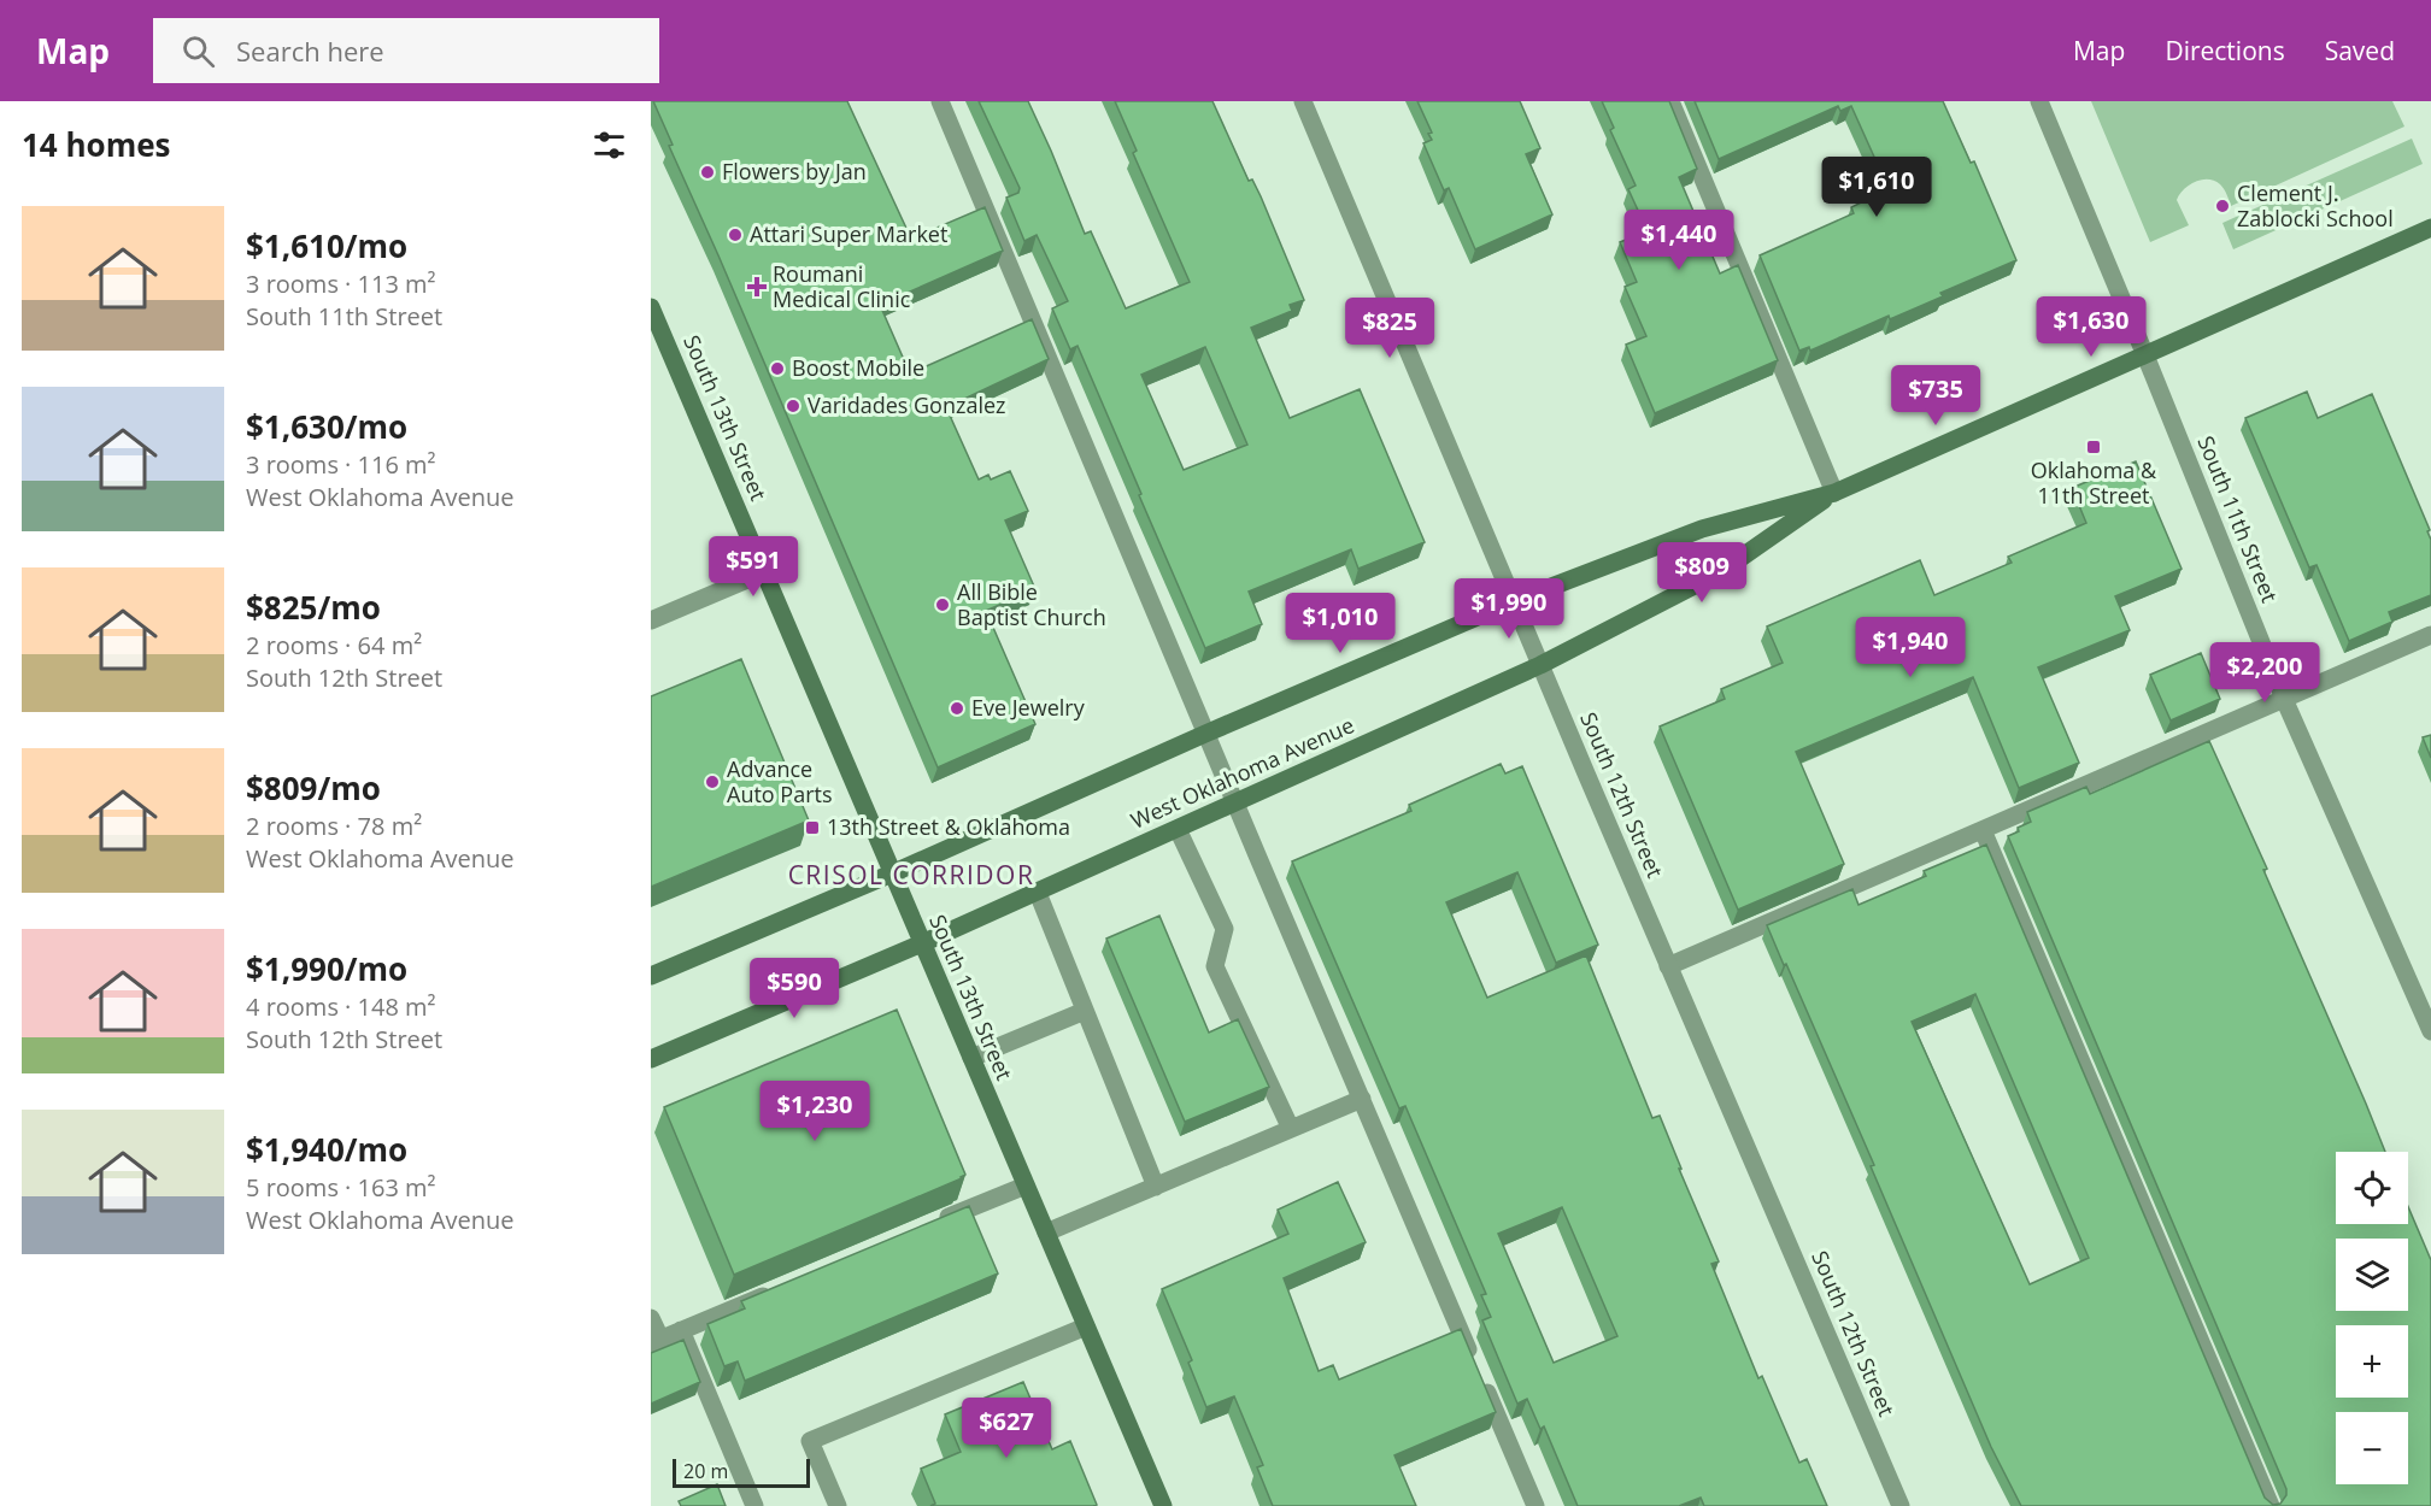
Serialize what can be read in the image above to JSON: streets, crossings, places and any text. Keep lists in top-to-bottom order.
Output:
{
  "streets": {
    "main road": ["South 13th Street", "West Oklahoma Avenue"],
    "street": ["South 11th Street", "South 12th Street"]
  },
  "crossings": [
    ["South 13th Street", "West Oklahoma Avenue"],
    ["South 11th Street", "West Oklahoma Avenue"],
    ["West Oklahoma Avenue", "South 12th Street"]
  ],
  "districts": ["CRISOL CORRIDOR"],
  "places": {
    "other": [
      "Flowers by Jan",
      "Clement J. Zablocki School",
      "Attari Super Market",
      "Boost Mobile",
      "Varidades Gonzalez",
      "All Bible Baptist Church",
      "Eve Jewelry",
      "Advance Auto Parts"
    ],
    "health": ["Roumani Medical Clinic"],
    "transit": ["Oklahoma & 11th Street", "13th Street & Oklahoma"]
  },
  "scale_bar": "20 m",
  "page": {
    "header": "Map",
    "search": "Search here",
    "nav": ["Map", "Directions", "Saved"],
    "heading": "14 homes",
    "price": [
      "$1,610",
      "$1,440",
      "$1,630",
      "$825",
      "$735",
      "$591",
      "$809",
      "$1,990",
      "$1,010",
      "$1,940",
      "$2,200",
      "$590",
      "$1,230",
      "$627"
    ],
    "list": [
      {
        "name": "$1,610/mo",
        "note": "3 rooms · 113 m² · South 11th Street"
      },
      {
        "name": "$1,630/mo",
        "note": "3 rooms · 116 m² · West Oklahoma Avenue"
      },
      {
        "name": "$825/mo",
        "note": "2 rooms · 64 m² · South 12th Street"
      },
      {
        "name": "$809/mo",
        "note": "2 rooms · 78 m² · West Oklahoma Avenue"
      },
      {
        "name": "$1,990/mo",
        "note": "4 rooms · 148 m² · South 12th Street"
      },
      {
        "name": "$1,940/mo",
        "note": "5 rooms · 163 m² · West Oklahoma Avenue"
      }
    ],
    "map_buttons": ["+", "−"],
    "scale": "20 m"
  }
}
